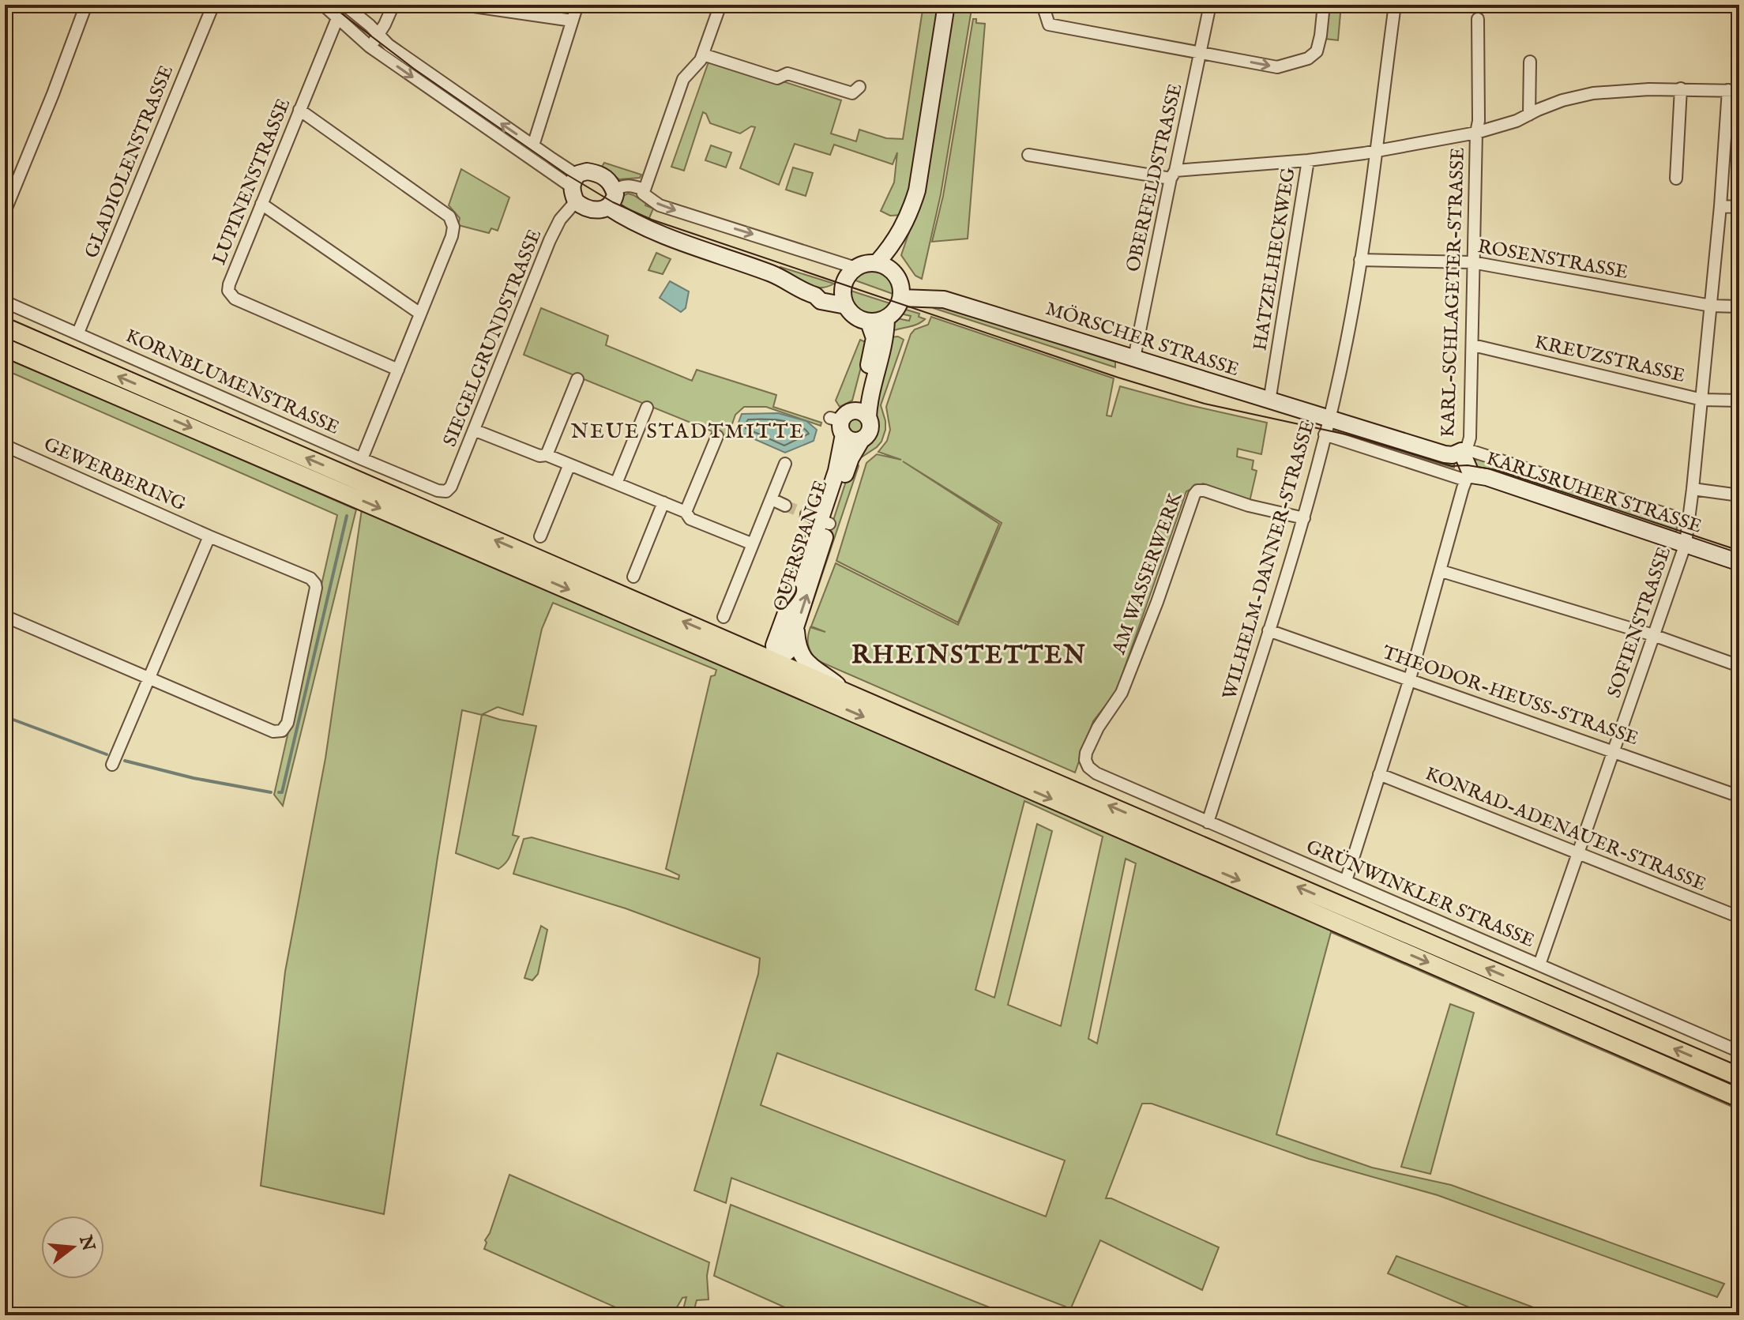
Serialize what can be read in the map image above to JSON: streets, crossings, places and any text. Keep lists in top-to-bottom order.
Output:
{
  "streets": {
    "street": [
      "GLADIOLENSTRASSE",
      "OBERFELDSTRASSE",
      "LUPINENSTRASSE",
      "HATZELHECKWEG",
      "ROSENSTRASSE",
      "KARL-SCHLAGETER-STRASSE",
      "SIEGELGRUNDSTRASSE",
      "MÖRSCHER STRASSE",
      "KREUZSTRASSE",
      "KORNBLUMENSTRASSE",
      "GEWERBERING",
      "KARLSRUHER STRASSE",
      "QUERSPANGE",
      "WILHELM-DANNER-STRASSE",
      "AM WASSERWERK",
      "SOFIENSTRASSE",
      "THEODOR-HEUSS-STRASSE",
      "KONRAD-ADENAUER-STRASSE",
      "GRÜNWINKLER STRASSE"
    ]
  },
  "crossings": [
    ["GLADIOLENSTRASSE", "KORNBLUMENSTRASSE"],
    ["OBERFELDSTRASSE", "MÖRSCHER STRASSE"],
    ["HATZELHECKWEG", "MÖRSCHER STRASSE"],
    ["ROSENSTRASSE", "KARL-SCHLAGETER-STRASSE"],
    ["ROSENSTRASSE", "WILHELM-DANNER-STRASSE"],
    ["ROSENSTRASSE", "SOFIENSTRASSE"],
    ["KARL-SCHLAGETER-STRASSE", "KREUZSTRASSE"],
    ["KARL-SCHLAGETER-STRASSE", "KARLSRUHER STRASSE"],
    ["SIEGELGRUNDSTRASSE", "KORNBLUMENSTRASSE"],
    ["MÖRSCHER STRASSE", "KARLSRUHER STRASSE"],
    ["MÖRSCHER STRASSE", "WILHELM-DANNER-STRASSE"],
    ["KREUZSTRASSE", "SOFIENSTRASSE"],
    ["KARLSRUHER STRASSE", "WILHELM-DANNER-STRASSE"],
    ["KARLSRUHER STRASSE", "SOFIENSTRASSE"],
    ["WILHELM-DANNER-STRASSE", "AM WASSERWERK"],
    ["WILHELM-DANNER-STRASSE", "THEODOR-HEUSS-STRASSE"],
    ["WILHELM-DANNER-STRASSE", "GRÜNWINKLER STRASSE"],
    ["AM WASSERWERK", "GRÜNWINKLER STRASSE"],
    ["SOFIENSTRASSE", "THEODOR-HEUSS-STRASSE"],
    ["SOFIENSTRASSE", "KONRAD-ADENAUER-STRASSE"],
    ["SOFIENSTRASSE", "GRÜNWINKLER STRASSE"]
  ],
  "districts": ["NEUE STADTMITTE", "RHEINSTETTEN"],
  "north": "right"
}
